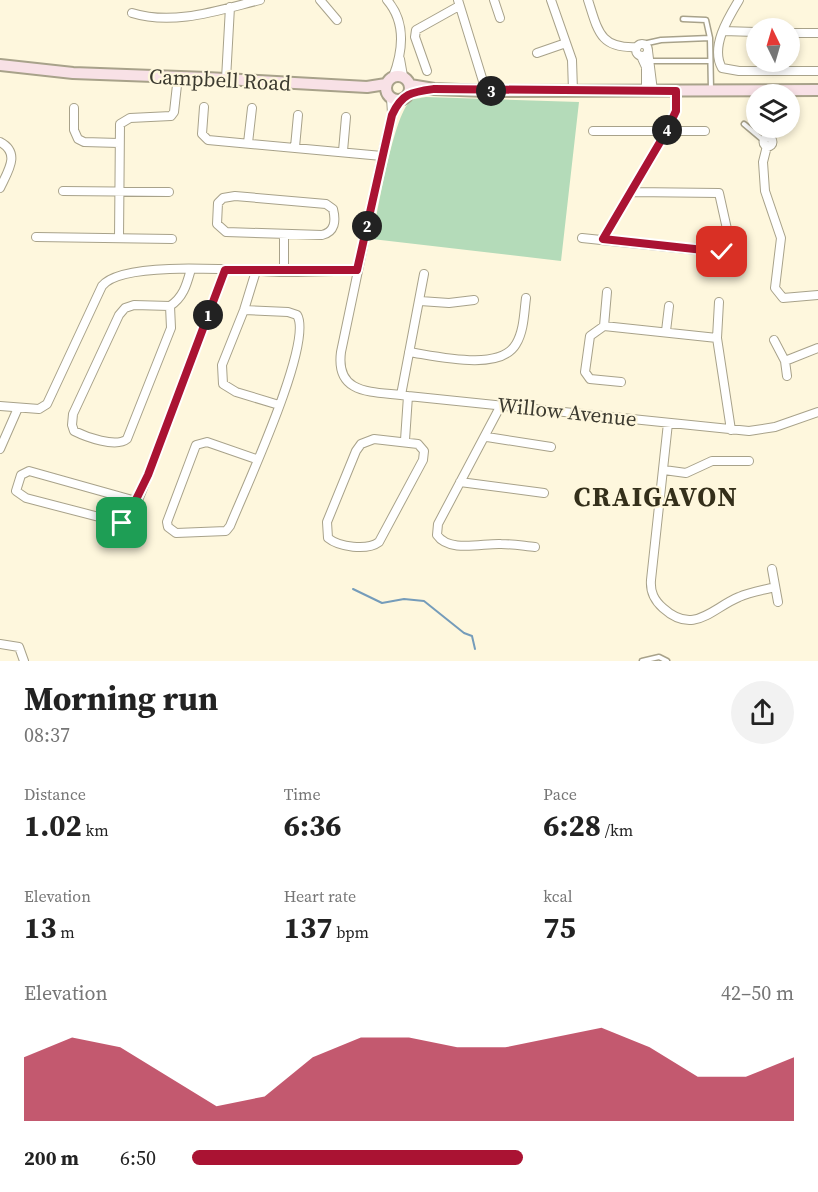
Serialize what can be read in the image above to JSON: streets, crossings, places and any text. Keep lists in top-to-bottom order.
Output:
{
  "streets": {
    "street": ["Campbell Road", "Willow Avenue"]
  },
  "districts": ["CRAIGAVON"],
  "north": "top",
  "page": {
    "pins": [
      "3",
      "4",
      "2",
      "1"
    ],
    "heading": ["Morning run", "08:37"],
    "stats": [
      ["Distance", "1.02 km"],
      ["Time", "6:36"],
      ["Pace", "6:28 /km"],
      ["Elevation", "13 m"],
      ["Heart rate", "137 bpm"],
      ["kcal", "75"]
    ],
    "chart": ["Elevation", "42–50 m"],
    "list": [
      {
        "name": "200 m",
        "note": "6:50"
      }
    ]
  }
}
